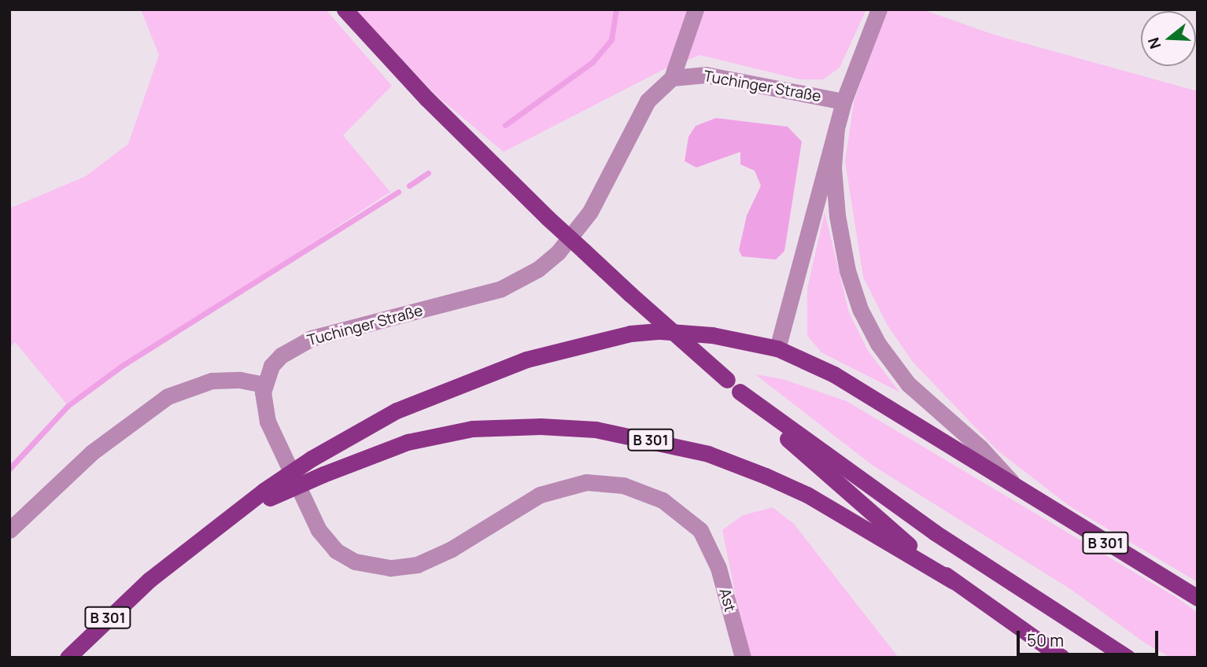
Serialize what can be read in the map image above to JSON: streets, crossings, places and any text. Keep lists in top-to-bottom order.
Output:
{
  "streets": {
    "main road": ["B 301"],
    "street": ["Tuchinger Straße", "Ast"]
  },
  "crossings": [
    ["Tuchinger Straße", "Ast"]
  ],
  "scale_bar": "50 m",
  "north": "left"
}
